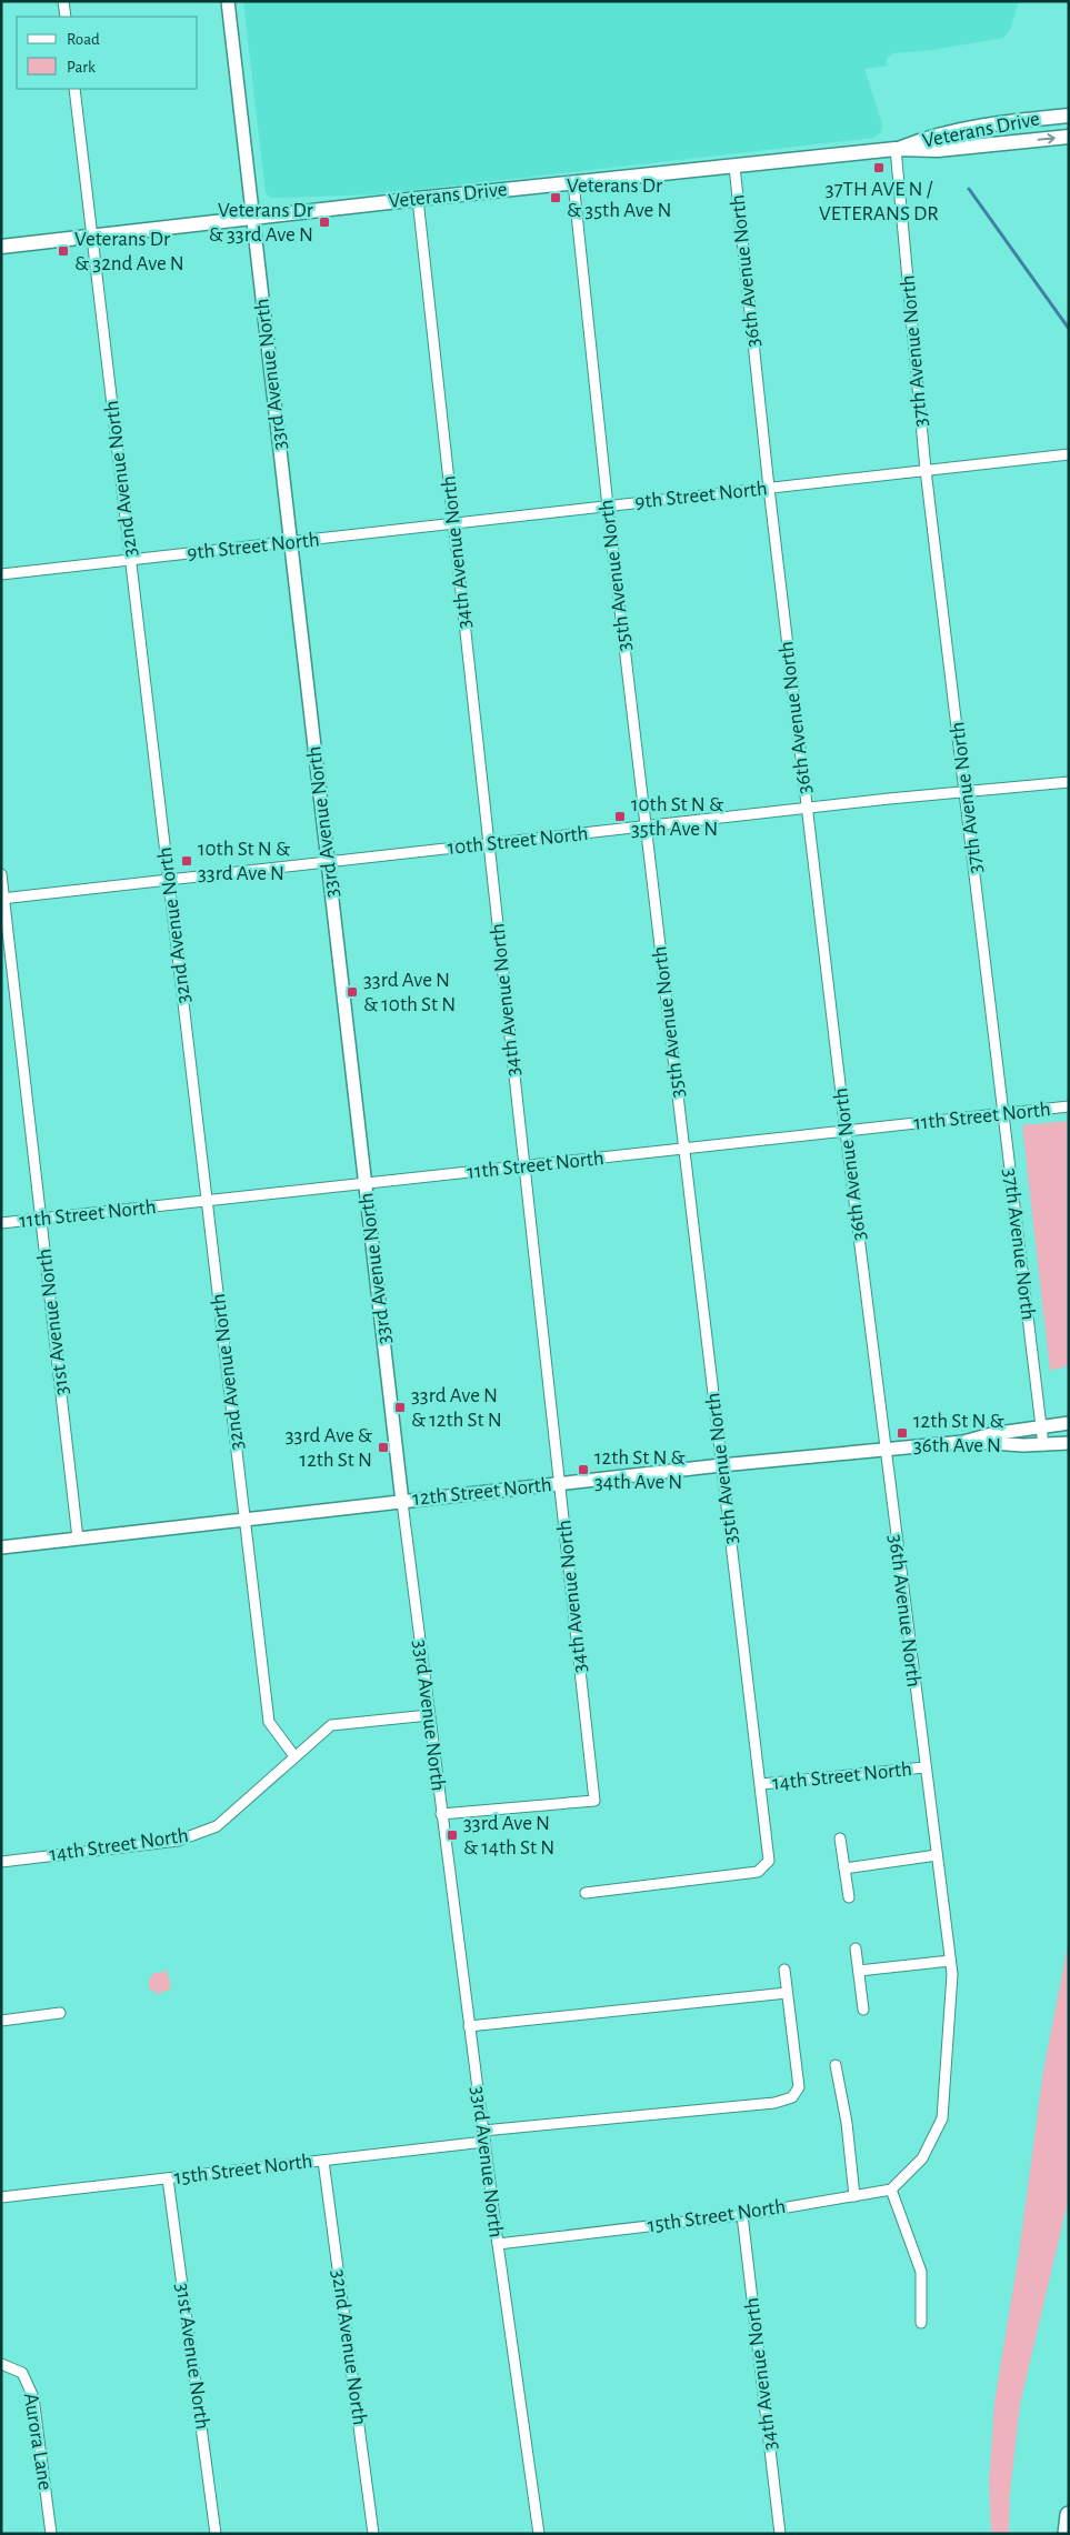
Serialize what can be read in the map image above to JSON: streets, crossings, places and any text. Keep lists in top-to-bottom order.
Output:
{
  "streets": {
    "main road": ["Veterans Drive"],
    "street": [
      "36th Avenue North",
      "37th Avenue North",
      "33rd Avenue North",
      "32nd Avenue North",
      "9th Street North",
      "34th Avenue North",
      "35th Avenue North",
      "10th Street North",
      "11th Street North",
      "31st Avenue North",
      "12th Street North",
      "14th Street North",
      "15th Street North",
      "Aurora Lane"
    ]
  },
  "crossings": [
    ["Veterans Drive", "36th Avenue North"],
    ["Veterans Drive", "37th Avenue North"],
    ["Veterans Drive", "33rd Avenue North"],
    ["Veterans Drive", "32nd Avenue North"],
    ["Veterans Drive", "34th Avenue North"],
    ["Veterans Drive", "35th Avenue North"],
    ["36th Avenue North", "9th Street North"],
    ["36th Avenue North", "10th Street North"],
    ["36th Avenue North", "11th Street North"],
    ["36th Avenue North", "12th Street North"],
    ["36th Avenue North", "14th Street North"],
    ["36th Avenue North", "15th Street North"],
    ["37th Avenue North", "9th Street North"],
    ["37th Avenue North", "10th Street North"],
    ["37th Avenue North", "11th Street North"],
    ["37th Avenue North", "12th Street North"],
    ["33rd Avenue North", "9th Street North"],
    ["33rd Avenue North", "34th Avenue North"],
    ["33rd Avenue North", "10th Street North"],
    ["33rd Avenue North", "11th Street North"],
    ["33rd Avenue North", "12th Street North"],
    ["33rd Avenue North", "14th Street North"],
    ["33rd Avenue North", "15th Street North"],
    ["32nd Avenue North", "9th Street North"],
    ["32nd Avenue North", "10th Street North"],
    ["32nd Avenue North", "11th Street North"],
    ["32nd Avenue North", "12th Street North"],
    ["32nd Avenue North", "14th Street North"],
    ["32nd Avenue North", "15th Street North"],
    ["9th Street North", "34th Avenue North"],
    ["9th Street North", "35th Avenue North"],
    ["34th Avenue North", "10th Street North"],
    ["34th Avenue North", "11th Street North"],
    ["34th Avenue North", "12th Street North"],
    ["34th Avenue North", "15th Street North"],
    ["35th Avenue North", "10th Street North"],
    ["35th Avenue North", "11th Street North"],
    ["35th Avenue North", "12th Street North"],
    ["35th Avenue North", "14th Street North"],
    ["10th Street North", "31st Avenue North"],
    ["11th Street North", "31st Avenue North"],
    ["31st Avenue North", "12th Street North"],
    ["31st Avenue North", "15th Street North"]
  ],
  "places": {
    "transit": [
      "37TH AVE N / VETERANS DR",
      "Veterans Dr & 35th Ave N",
      "Veterans Dr & 33rd Ave N",
      "Veterans Dr & 32nd Ave N",
      "10th St N & 35th Ave N",
      "10th St N & 33rd Ave N",
      "33rd Ave N & 10th St N",
      "33rd Ave N & 12th St N",
      "12th St N & 36th Ave N",
      "33rd Ave & 12th St N",
      "12th St N & 34th Ave N",
      "33rd Ave N & 14th St N"
    ]
  },
  "legend": ["Road", "Park"]
}
